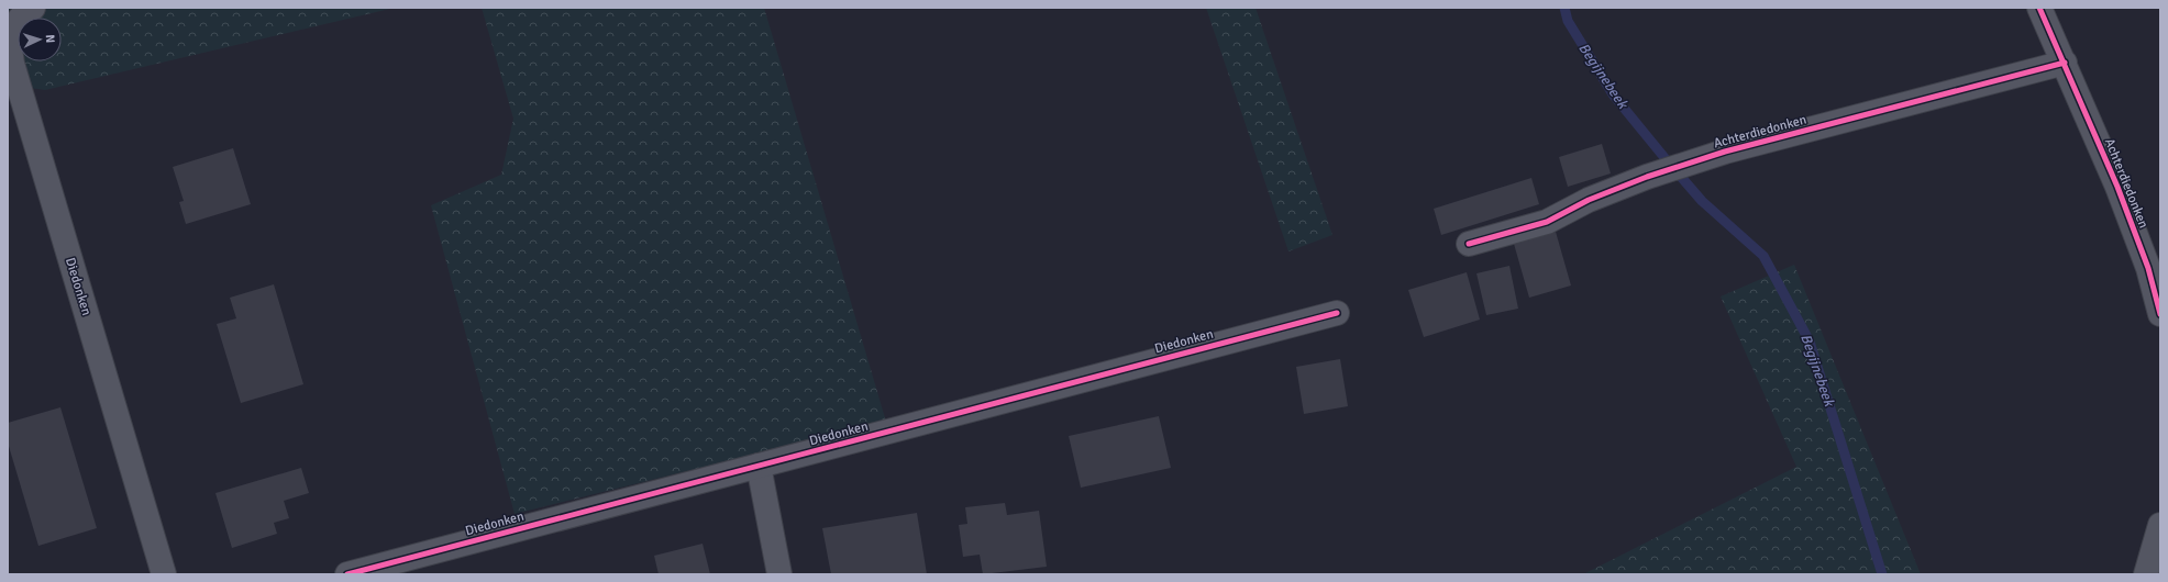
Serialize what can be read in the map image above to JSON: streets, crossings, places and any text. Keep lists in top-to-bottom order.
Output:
{
  "streets": {
    "street": ["Achterdiedonken", "Diedonken"]
  },
  "water": ["Begijnebeek"],
  "north": "right"
}
